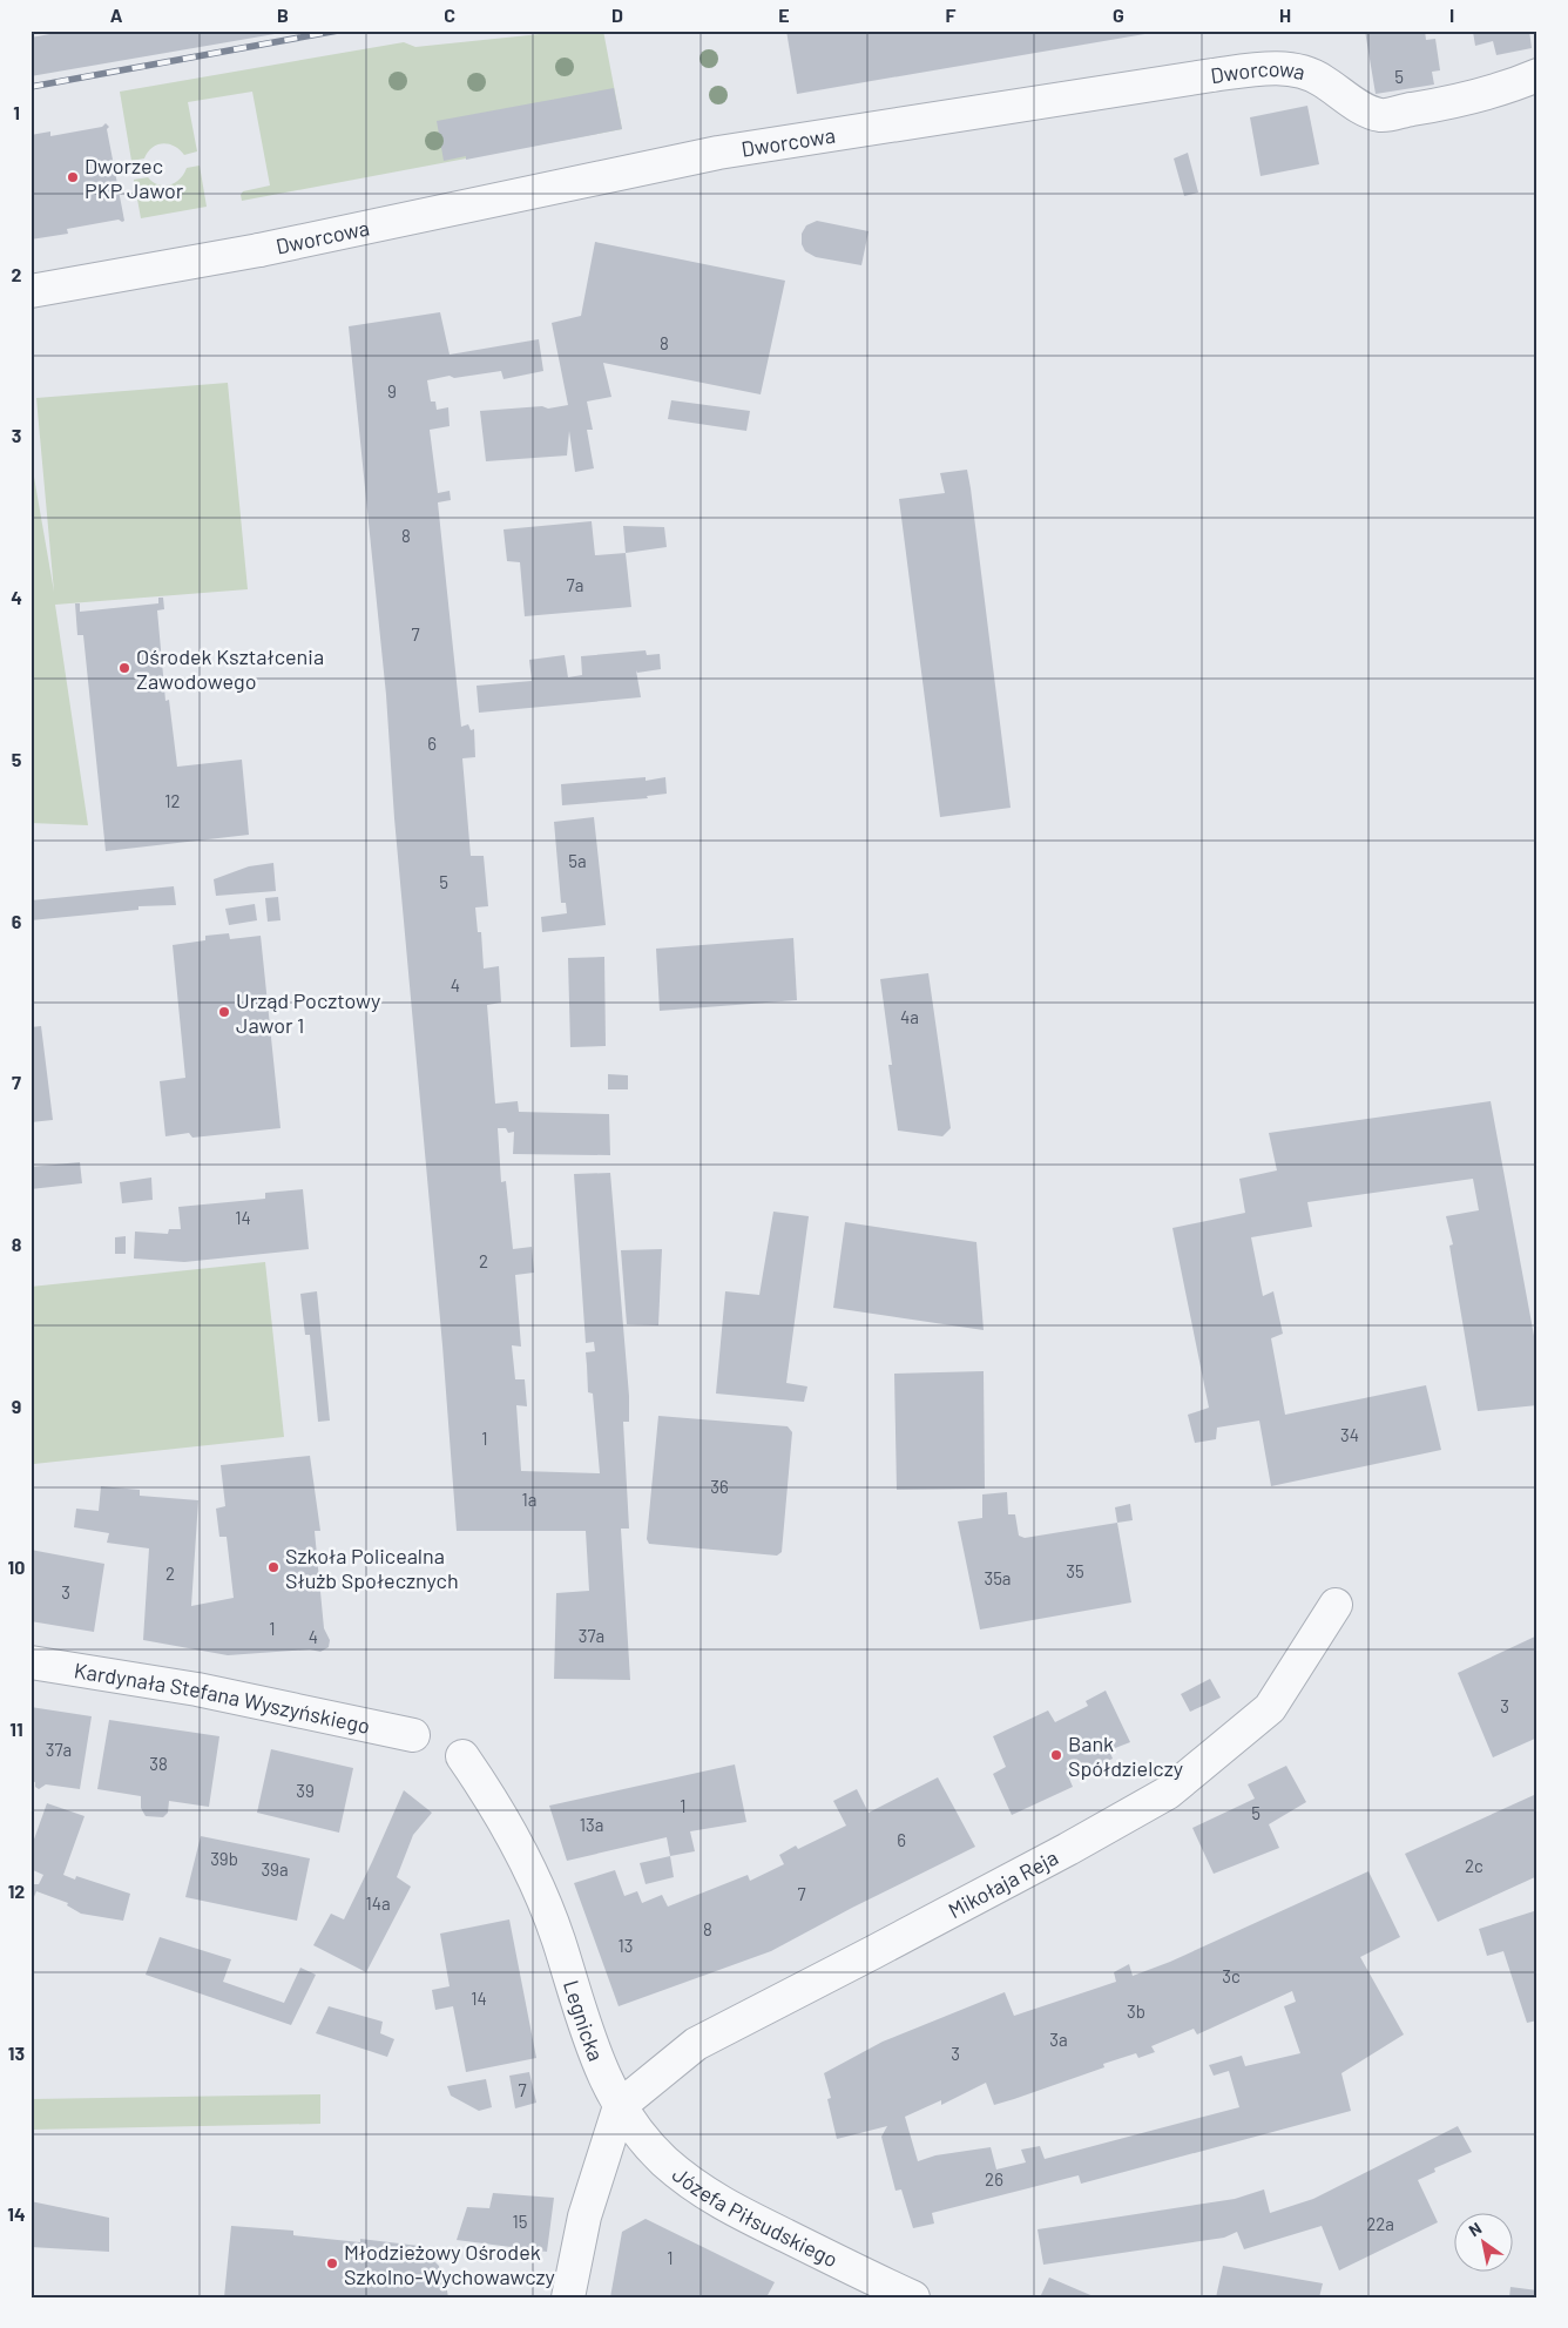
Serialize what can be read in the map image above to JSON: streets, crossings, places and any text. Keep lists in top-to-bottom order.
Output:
{
  "streets": {
    "street": [
      "Dworcowa",
      "Kardynała Stefana Wyszyńskiego",
      "Mikołaja Reja",
      "Legnicka",
      "Józefa Piłsudskiego"
    ]
  },
  "crossings": [
    ["Mikołaja Reja", "Legnicka"],
    ["Mikołaja Reja", "Józefa Piłsudskiego"],
    ["Legnicka", "Józefa Piłsudskiego"]
  ],
  "places": [
    "Dworzec PKP Jawor",
    "Ośrodek Kształcenia Zawodowego",
    "Urząd Pocztowy Jawor 1",
    "Szkoła Policealna Służb Społecznych",
    "Bank Spółdzielczy",
    "Młodzieżowy Ośrodek Szkolno-Wychowawczy"
  ],
  "house_numbers": [
    "5",
    "8",
    "9",
    "8",
    "7a",
    "7",
    "6",
    "12",
    "5a",
    "5",
    "4",
    "4a",
    "14",
    "2",
    "34",
    "1",
    "36",
    "1a",
    "35",
    "2",
    "35a",
    "3",
    "1",
    "37a",
    "4",
    "3",
    "37a",
    "38",
    "39",
    "1",
    "5",
    "13a",
    "6",
    "39b",
    "2c",
    "39a",
    "7",
    "14a",
    "8",
    "13",
    "3c",
    "14",
    "3b",
    "3a",
    "3",
    "7",
    "26",
    "15",
    "22a",
    "1"
  ],
  "north": "top left",
  "grid": {
    "columns": [
      "A",
      "B",
      "C",
      "D",
      "E",
      "F",
      "G",
      "H",
      "I"
    ],
    "rows": [
      "1",
      "2",
      "3",
      "4",
      "5",
      "6",
      "7",
      "8",
      "9",
      "10",
      "11",
      "12",
      "13",
      "14"
    ]
  }
}
